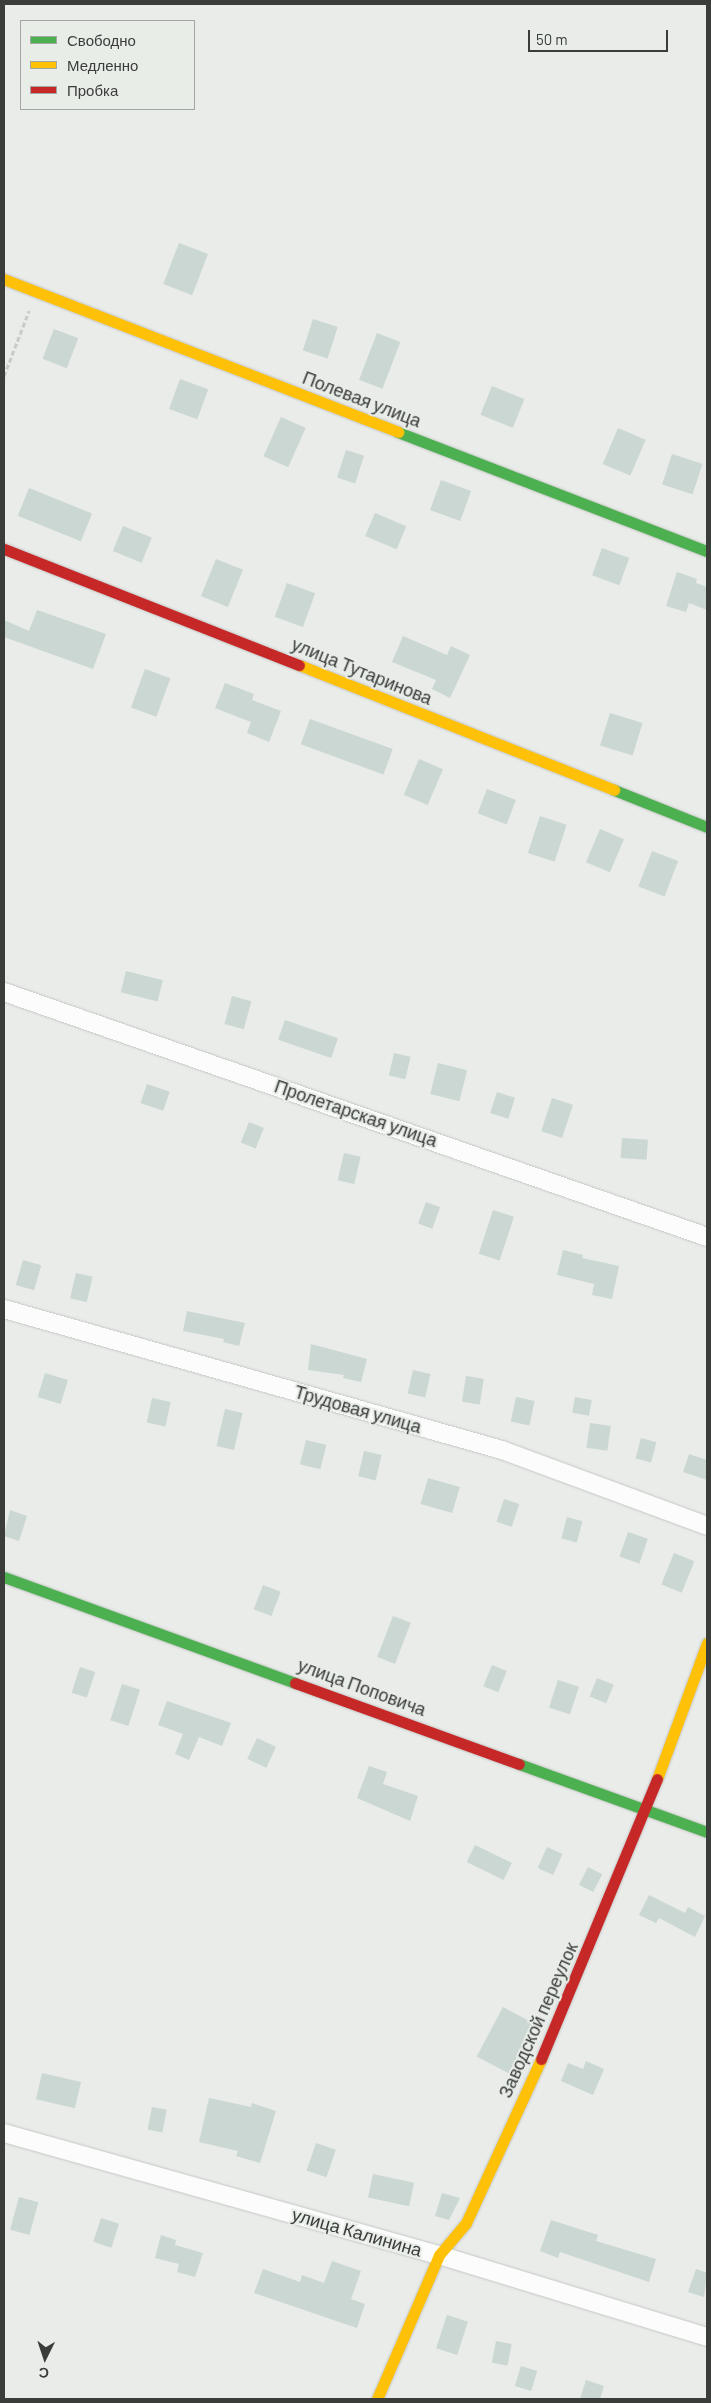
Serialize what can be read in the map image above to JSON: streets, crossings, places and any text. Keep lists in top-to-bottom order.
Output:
{
  "streets": {
    "street": [
      "Полевая улица",
      "улица Тутаринова",
      "Пролетарская улица",
      "Трудовая улица",
      "улица Поповича",
      "Заводской переулок",
      "улица Калинина"
    ]
  },
  "crossings": [
    ["улица Поповича", "Заводской переулок"],
    ["Заводской переулок", "улица Калинина"]
  ],
  "legend": ["Свободно", "Медленно", "Пробка"],
  "scale_bar": "50 m",
  "north": "bottom"
}
